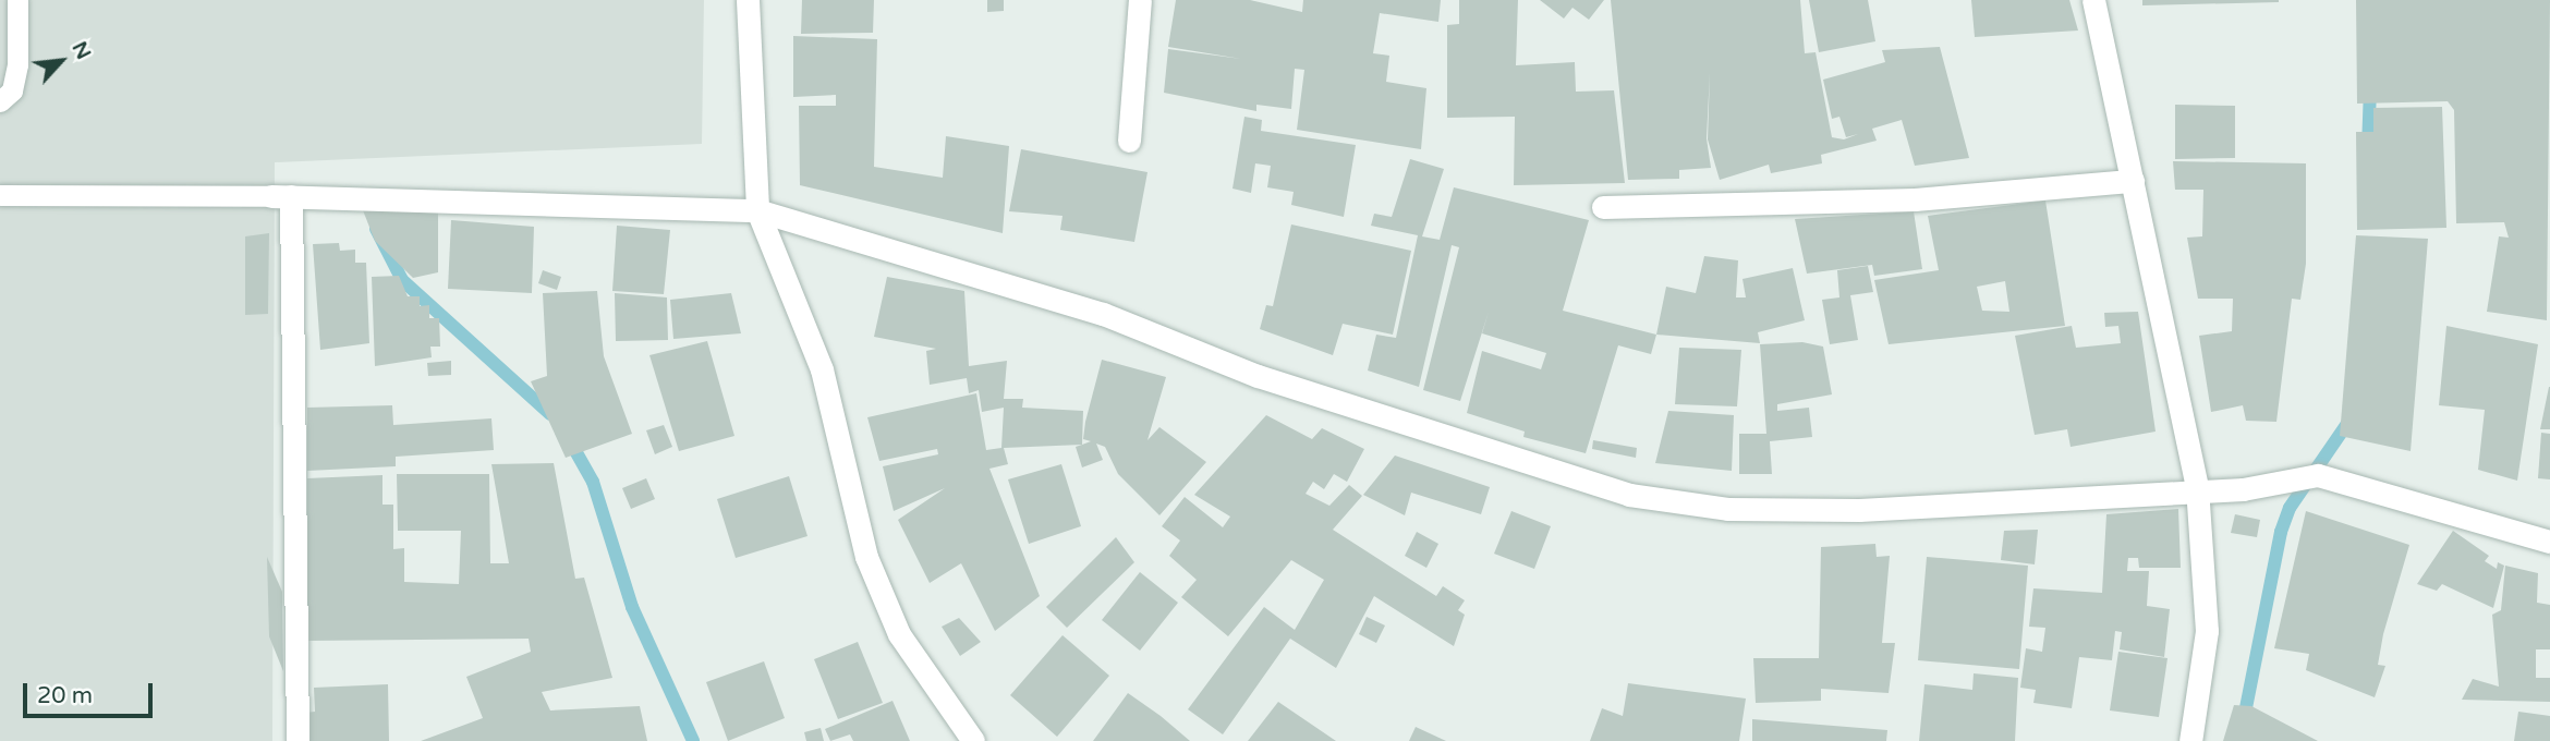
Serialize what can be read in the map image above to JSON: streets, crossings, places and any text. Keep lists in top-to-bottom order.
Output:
{
  "scale_bar": "20 m",
  "north": "top right"
}
